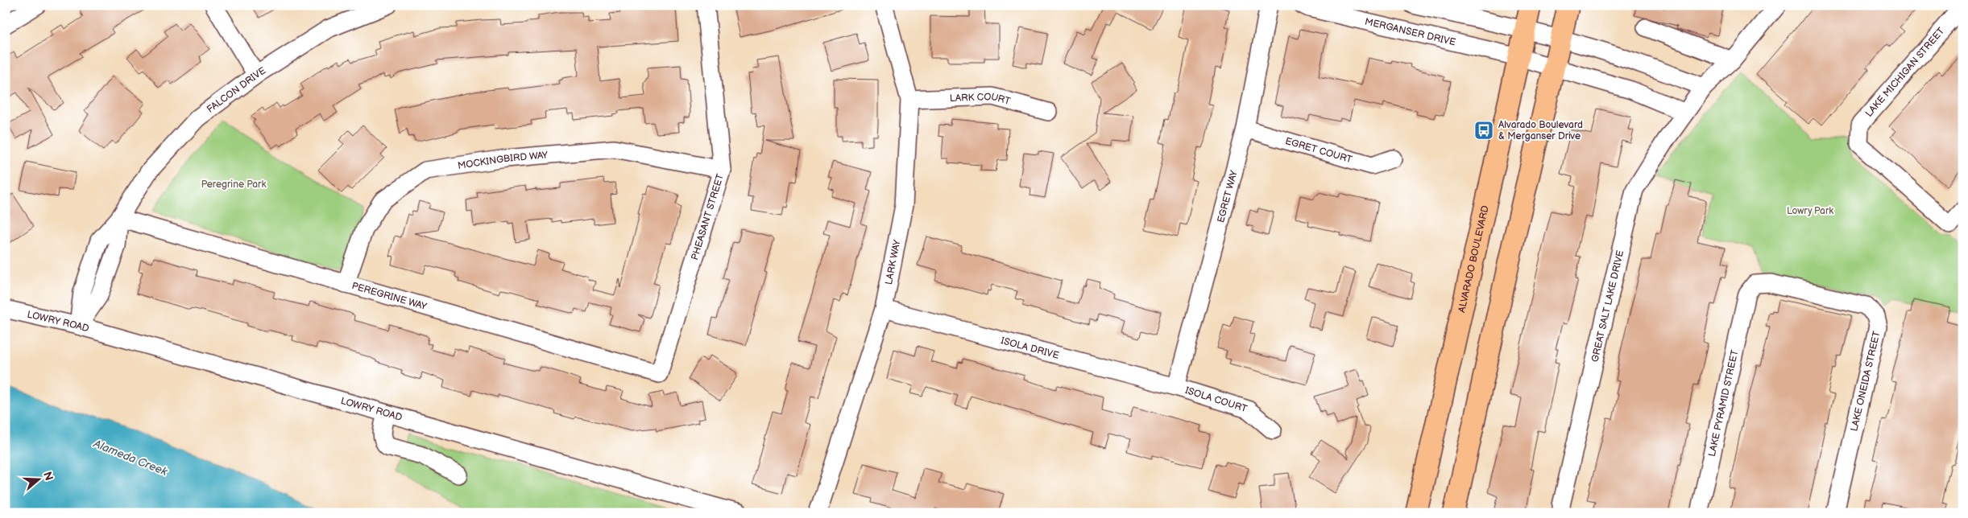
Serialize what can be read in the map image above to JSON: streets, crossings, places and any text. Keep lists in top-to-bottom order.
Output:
{
  "streets": {
    "main road": ["ALVARADO BOULEVARD"],
    "street": [
      "MERGANSER DRIVE",
      "LAKE MICHIGAN STREET",
      "FALCON DRIVE",
      "LARK COURT",
      "EGRET COURT",
      "MOCKINGBIRD WAY",
      "EGRET WAY",
      "PHEASANT STREET",
      "LARK WAY",
      "PEREGRINE WAY",
      "GREAT SALT LAKE DRIVE",
      "LOWRY ROAD",
      "ISOLA DRIVE",
      "LAKE ONEIDA STREET",
      "ISOLA COURT",
      "LAKE PYRAMID STREET"
    ]
  },
  "crossings": [
    ["MERGANSER DRIVE", "ALVARADO BOULEVARD"],
    ["FALCON DRIVE", "PEREGRINE WAY"],
    ["FALCON DRIVE", "LOWRY ROAD"],
    ["LARK COURT", "LARK WAY"],
    ["EGRET COURT", "EGRET WAY"],
    ["MOCKINGBIRD WAY", "PHEASANT STREET"],
    ["MOCKINGBIRD WAY", "PEREGRINE WAY"],
    ["EGRET WAY", "ISOLA DRIVE"],
    ["EGRET WAY", "ISOLA COURT"],
    ["PHEASANT STREET", "PEREGRINE WAY"],
    ["LARK WAY", "ISOLA DRIVE"],
    ["ISOLA DRIVE", "ISOLA COURT"],
    ["LAKE ONEIDA STREET", "LAKE PYRAMID STREET"]
  ],
  "water": ["Alameda Creek"],
  "parks": ["Peregrine Park", "Lowry Park"],
  "places": {
    "bus stop": ["Alvarado Boulevard & Merganser Drive"]
  },
  "north": "right"
}
